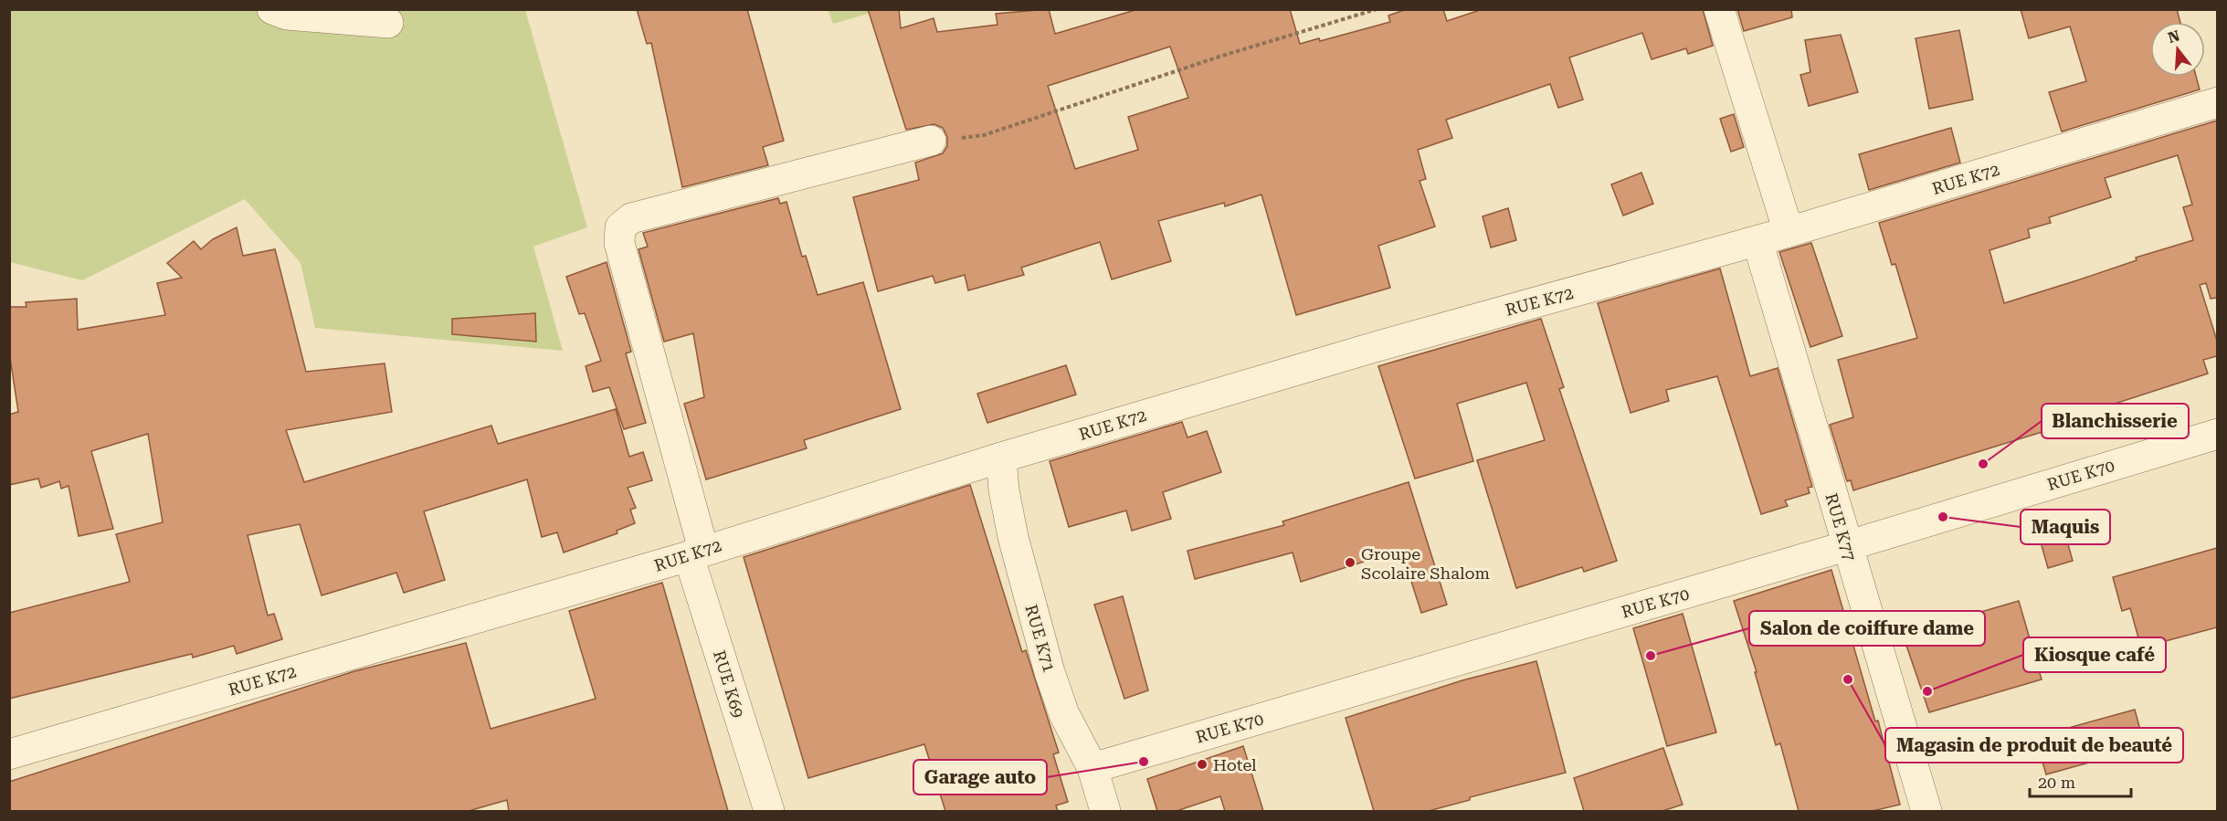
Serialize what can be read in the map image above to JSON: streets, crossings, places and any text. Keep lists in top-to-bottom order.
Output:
{
  "streets": {
    "street": [
      "RUE K72",
      "RUE K70",
      "RUE K77",
      "RUE K71",
      "RUE K69"
    ]
  },
  "crossings": [
    ["RUE K72", "RUE K77"],
    ["RUE K72", "RUE K71"],
    ["RUE K72", "RUE K69"],
    ["RUE K70", "RUE K77"],
    ["RUE K70", "RUE K71"]
  ],
  "places": [
    "Blanchisserie",
    "Maquis",
    "Groupe Scolaire Shalom",
    "Salon de coiffure dame",
    "Magasin de produit de beauté",
    "Kiosque café",
    "Garage auto",
    "Hotel"
  ],
  "scale_bar": "20 m",
  "north": "top"
}
